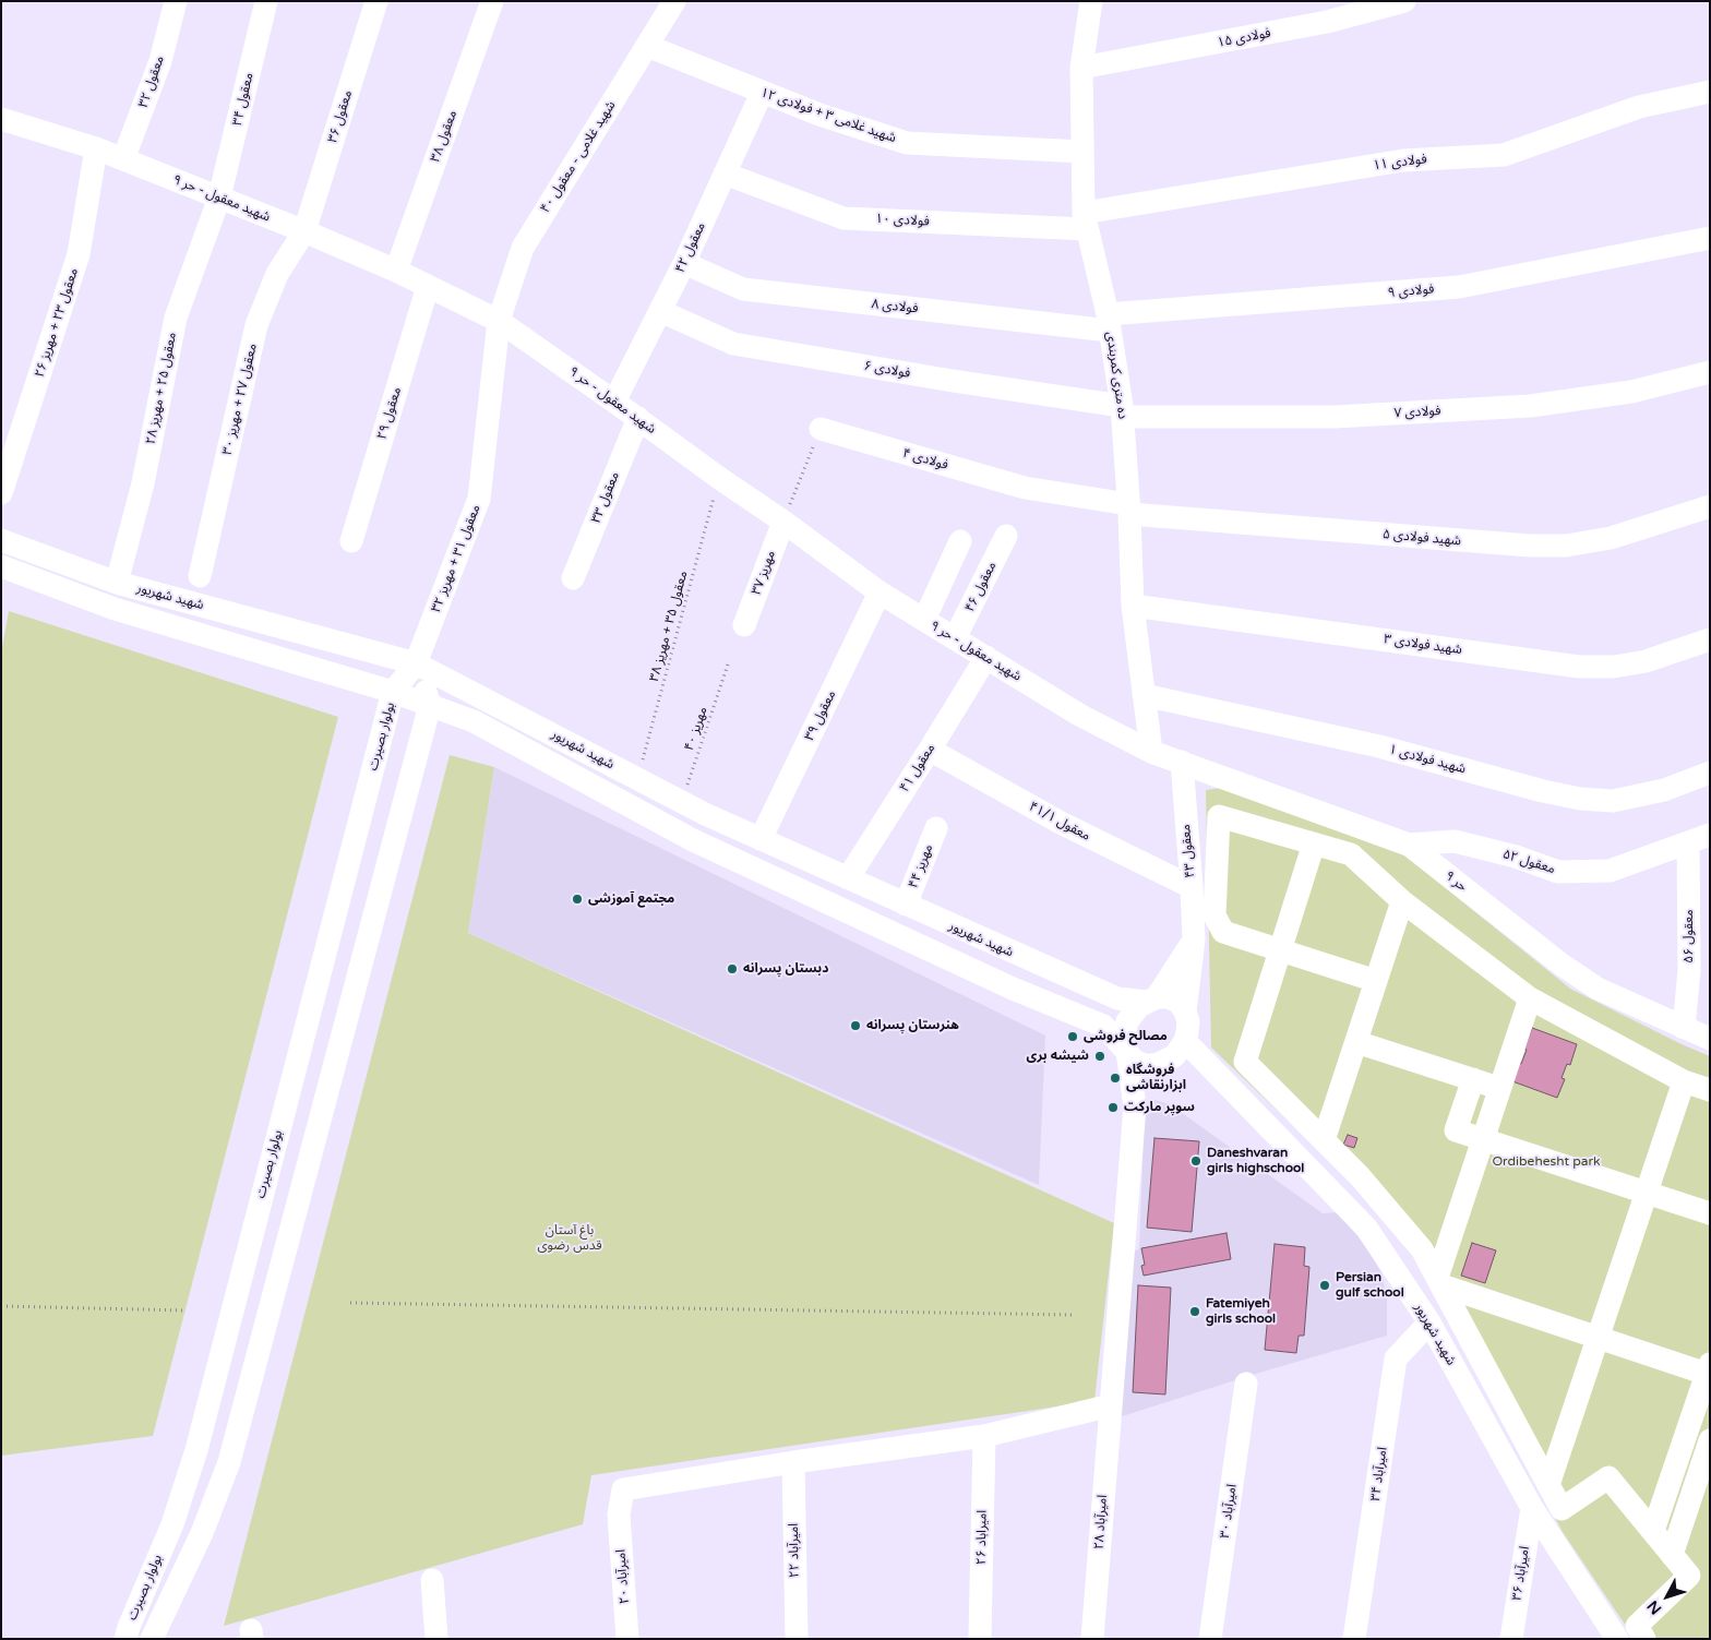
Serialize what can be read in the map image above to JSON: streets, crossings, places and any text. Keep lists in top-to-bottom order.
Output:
{
  "streets": {
    "street": [
      "فولادی ۱۵",
      "معقول ۳۲",
      "معقول ۳۴",
      "شهید غلامی ۳ + فولادی ۱۲",
      "معقول ۳۶",
      "معقول ۳۸",
      "شهید غلامی - معقول ۴۰",
      "فولادی ۱۱",
      "شهید معقول - حر ۹",
      "فولادی ۱۰",
      "معقول ۴۲",
      "فولادی ۹",
      "فولادی ۸",
      "معقول ۲۳ + مهریز ۲۶",
      "فولادی ۶",
      "ده متری کمربندی",
      "معقول ۲۵ + مهریز ۲۸",
      "معقول ۲۷ + مهریز ۳۰",
      "فولادی ۷",
      "معقول ۲۹",
      "فولادی ۴",
      "معقول ۳۳",
      "شهید فولادی ۵",
      "معقول ۳۱ + مهریز ۳۲",
      "مهریز ۳۷",
      "معقول ۴۶",
      "شهید شهریور",
      "شهید فولادی ۳",
      "معقول ۳۹",
      "بولوار بصیرت",
      "شهید فولادی ۱",
      "معقول ۴۱",
      "معقول ۴۱/۱",
      "معقول ۴۳",
      "معقول ۵۲",
      "مهریز ۴۴",
      "حر ۹",
      "معقول ۵۶",
      "امیرآباد ۳۴",
      "امیرآباد ۳۰",
      "امیرآباد ۲۸",
      "امیراباد ۲۶",
      "امیرآباد ۲۲",
      "امیرآباد ۳۶",
      "امیرآباد ۲۰"
    ],
    "path": ["معقول ۳۵ + مهریز ۳۸", "مهریز ۴۰"]
  },
  "crossings": [
    ["فولادی ۱۵", "ده متری کمربندی"],
    ["معقول ۳۲", "شهید معقول - حر ۹"],
    ["معقول ۳۴", "شهید معقول - حر ۹"],
    ["معقول ۳۴", "معقول ۲۵ + مهریز ۲۸"],
    ["شهید غلامی ۳ + فولادی ۱۲", "شهید غلامی - معقول ۴۰"],
    ["شهید غلامی ۳ + فولادی ۱۲", "معقول ۴۲"],
    ["شهید غلامی ۳ + فولادی ۱۲", "ده متری کمربندی"],
    ["معقول ۳۶", "شهید معقول - حر ۹"],
    ["معقول ۳۶", "معقول ۲۷ + مهریز ۳۰"],
    ["معقول ۳۸", "شهید معقول - حر ۹"],
    ["شهید غلامی - معقول ۴۰", "شهید معقول - حر ۹"],
    ["شهید غلامی - معقول ۴۰", "معقول ۳۱ + مهریز ۳۲"],
    ["فولادی ۱۱", "فولادی ۱۰"],
    ["فولادی ۱۱", "ده متری کمربندی"],
    ["شهید معقول - حر ۹", "معقول ۴۲"],
    ["شهید معقول - حر ۹", "معقول ۲۳ + مهریز ۲۶"],
    ["شهید معقول - حر ۹", "ده متری کمربندی"],
    ["شهید معقول - حر ۹", "معقول ۲۵ + مهریز ۲۸"],
    ["شهید معقول - حر ۹", "معقول ۲۷ + مهریز ۳۰"],
    ["شهید معقول - حر ۹", "معقول ۲۹"],
    ["شهید معقول - حر ۹", "معقول ۳۳"],
    ["شهید معقول - حر ۹", "معقول ۳۱ + مهریز ۳۲"],
    ["شهید معقول - حر ۹", "مهریز ۳۷"],
    ["شهید معقول - حر ۹", "معقول ۴۶"],
    ["شهید معقول - حر ۹", "معقول ۳۵ + مهریز ۳۸"],
    ["شهید معقول - حر ۹", "معقول ۳۹"],
    ["شهید معقول - حر ۹", "معقول ۴۱"],
    ["شهید معقول - حر ۹", "معقول ۴۳"],
    ["شهید معقول - حر ۹", "حر ۹"],
    ["فولادی ۱۰", "معقول ۴۲"],
    ["فولادی ۱۰", "ده متری کمربندی"],
    ["معقول ۴۲", "فولادی ۸"],
    ["معقول ۴۲", "فولادی ۶"],
    ["فولادی ۹", "فولادی ۸"],
    ["فولادی ۹", "ده متری کمربندی"],
    ["فولادی ۸", "ده متری کمربندی"],
    ["فولادی ۶", "ده متری کمربندی"],
    ["فولادی ۶", "فولادی ۷"],
    ["ده متری کمربندی", "فولادی ۷"],
    ["ده متری کمربندی", "فولادی ۴"],
    ["ده متری کمربندی", "شهید فولادی ۵"],
    ["ده متری کمربندی", "شهید فولادی ۳"],
    ["ده متری کمربندی", "شهید فولادی ۱"],
    ["معقول ۲۵ + مهریز ۲۸", "شهید شهریور"],
    ["فولادی ۴", "شهید فولادی ۵"],
    ["معقول ۳۱ + مهریز ۳۲", "شهید شهریور"],
    ["معقول ۳۱ + مهریز ۳۲", "بولوار بصیرت"],
    ["شهید شهریور", "معقول ۳۵ + مهریز ۳۸"],
    ["شهید شهریور", "معقول ۳۹"],
    ["شهید شهریور", "مهریز ۴۰"],
    ["شهید شهریور", "بولوار بصیرت"],
    ["شهید شهریور", "معقول ۴۱"],
    ["شهید شهریور", "معقول ۴۳"],
    ["شهید شهریور", "مهریز ۴۴"],
    ["شهید شهریور", "امیرآباد ۳۴"],
    ["شهید شهریور", "امیرآباد ۳۶"],
    ["معقول ۴۱", "معقول ۴۱/۱"],
    ["معقول ۴۱/۱", "معقول ۴۳"],
    ["معقول ۴۳", "حر ۹"],
    ["معقول ۵۲", "حر ۹"],
    ["معقول ۵۲", "معقول ۵۶"],
    ["حر ۹", "معقول ۵۶"],
    ["امیرآباد ۲۲", "امیرآباد ۲۰"]
  ],
  "parks": ["Ordibehesht park", "باغ آستان قدس رضوی"],
  "places": [
    "مجتمع آموزشی",
    "دبستان پسرانه",
    "هنرستان پسرانه",
    "مصالح فروشی",
    "شیشه بری",
    "فروشگاه ابزارنقاشی",
    "سوپر مارکت",
    "Daneshvaran girls highschool",
    "Persian gulf school",
    "Fatemiyeh girls school"
  ],
  "north": "bottom left"
}
